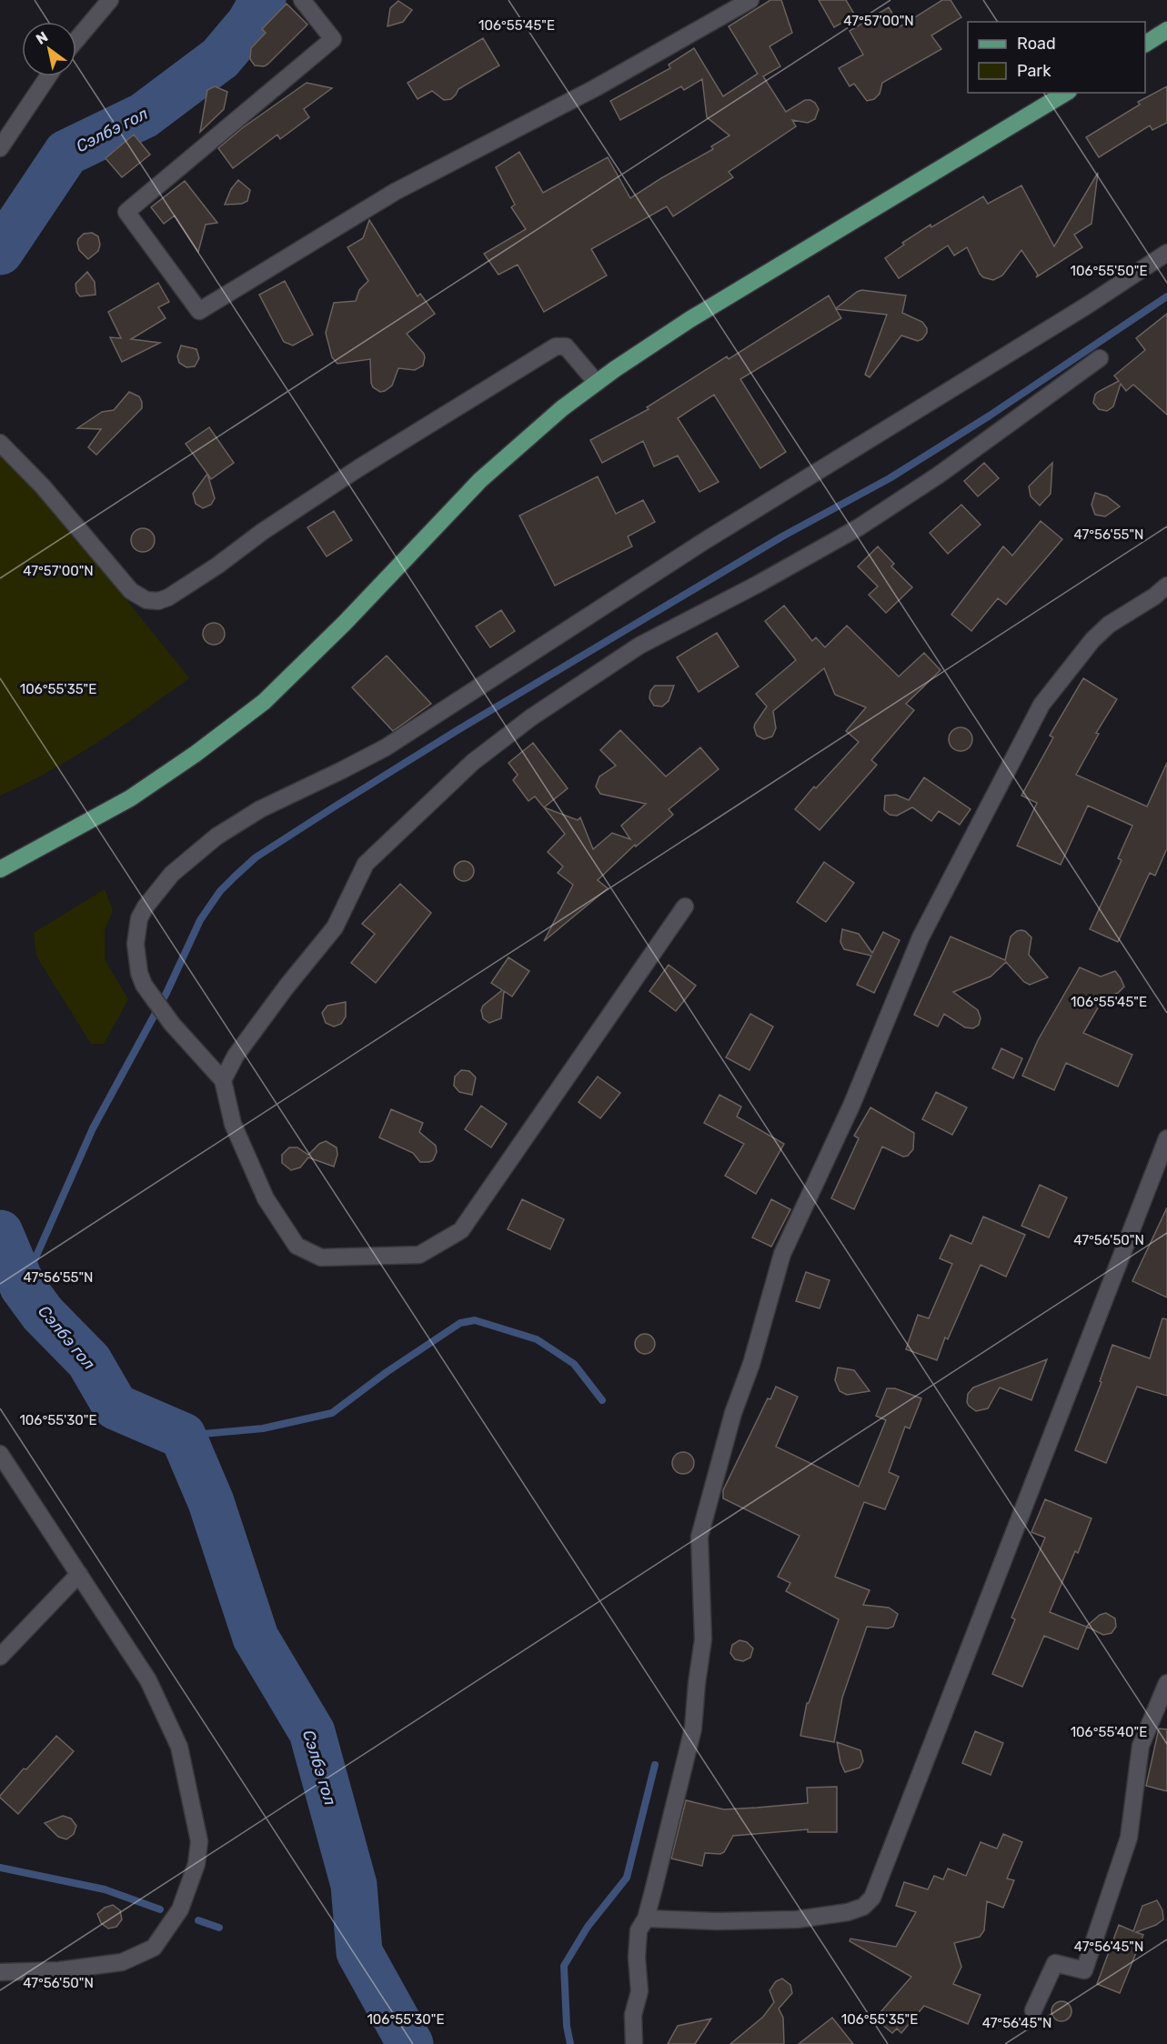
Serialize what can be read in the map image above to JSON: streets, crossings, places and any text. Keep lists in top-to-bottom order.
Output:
{
  "water": ["Сэлбэ гол"],
  "legend": ["Road", "Park"],
  "north": "top left",
  "coordinates": [
    "47°57'00\"N",
    "106°55'45\"E",
    "106°55'50\"E",
    "47°56'55\"N",
    "106°55'35\"E",
    "47°56'50\"N",
    "106°55'30\"E",
    "106°55'40\"E",
    "47°56'45\"N"
  ]
}
